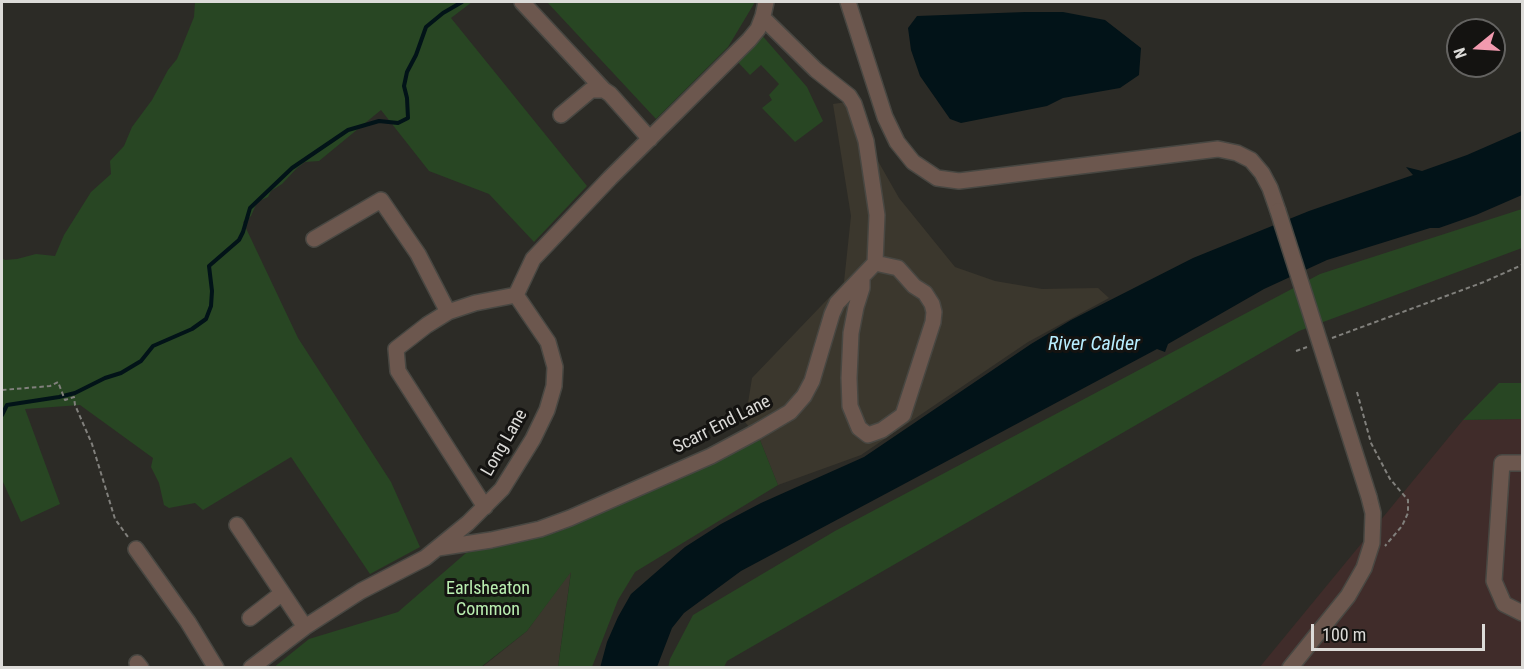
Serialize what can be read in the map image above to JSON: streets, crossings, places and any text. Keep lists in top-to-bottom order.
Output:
{
  "streets": {
    "street": ["Scarr End Lane", "Long Lane"]
  },
  "crossings": [
    ["Scarr End Lane", "Long Lane"]
  ],
  "water": ["River Calder"],
  "parks": ["Earlsheaton Common"],
  "scale_bar": "100 m",
  "north": "left"
}
